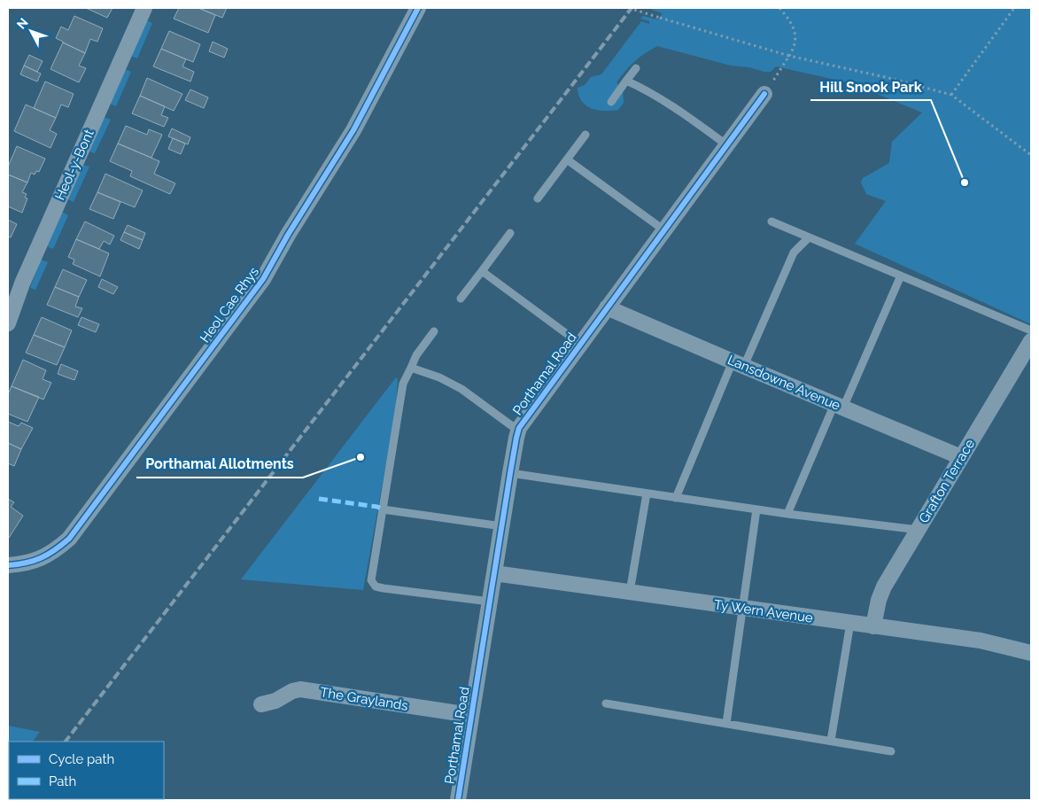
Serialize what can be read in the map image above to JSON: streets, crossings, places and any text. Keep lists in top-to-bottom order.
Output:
{
  "streets": {
    "street": [
      "Heol-y-Bont",
      "Heol Cae Rhys",
      "Porthamal Road",
      "Lansdowne Avenue",
      "Grafton Terrace",
      "Ty Wern Avenue",
      "The Graylands"
    ]
  },
  "crossings": [
    ["Porthamal Road", "Lansdowne Avenue"],
    ["Porthamal Road", "Ty Wern Avenue"],
    ["Porthamal Road", "The Graylands"],
    ["Lansdowne Avenue", "Grafton Terrace"],
    ["Grafton Terrace", "Ty Wern Avenue"]
  ],
  "places": ["Hill Snook Park", "Porthamal Allotments"],
  "legend": ["Cycle path", "Path"],
  "north": "top left"
}
